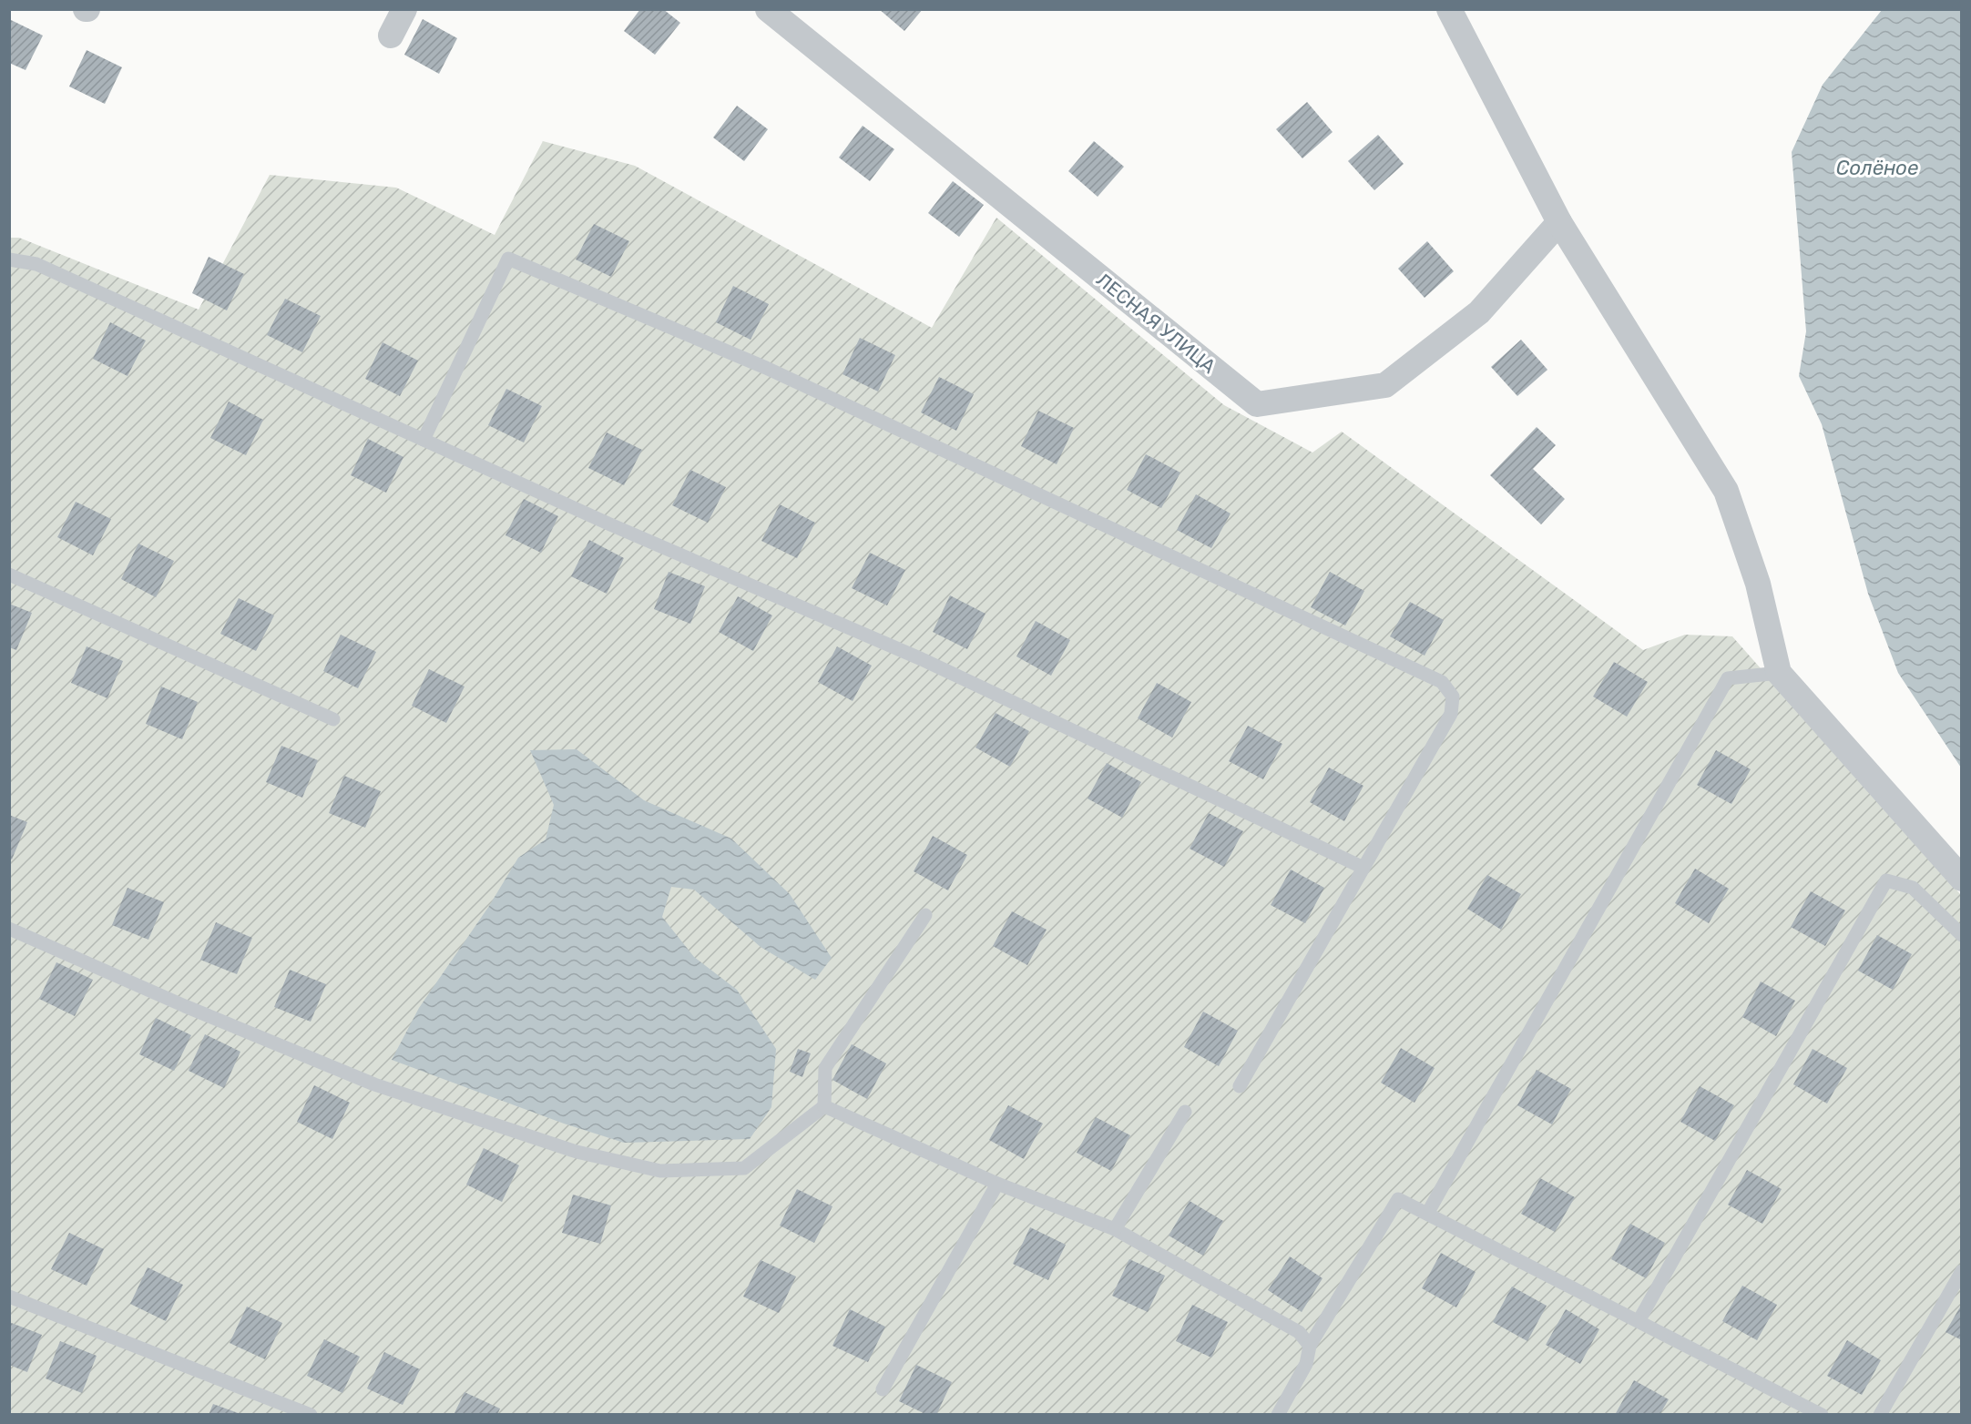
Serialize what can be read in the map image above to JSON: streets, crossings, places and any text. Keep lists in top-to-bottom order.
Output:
{
  "streets": {
    "street": ["ЛЕСНАЯ УЛИЦА"]
  },
  "water": ["Солёное"]
}
